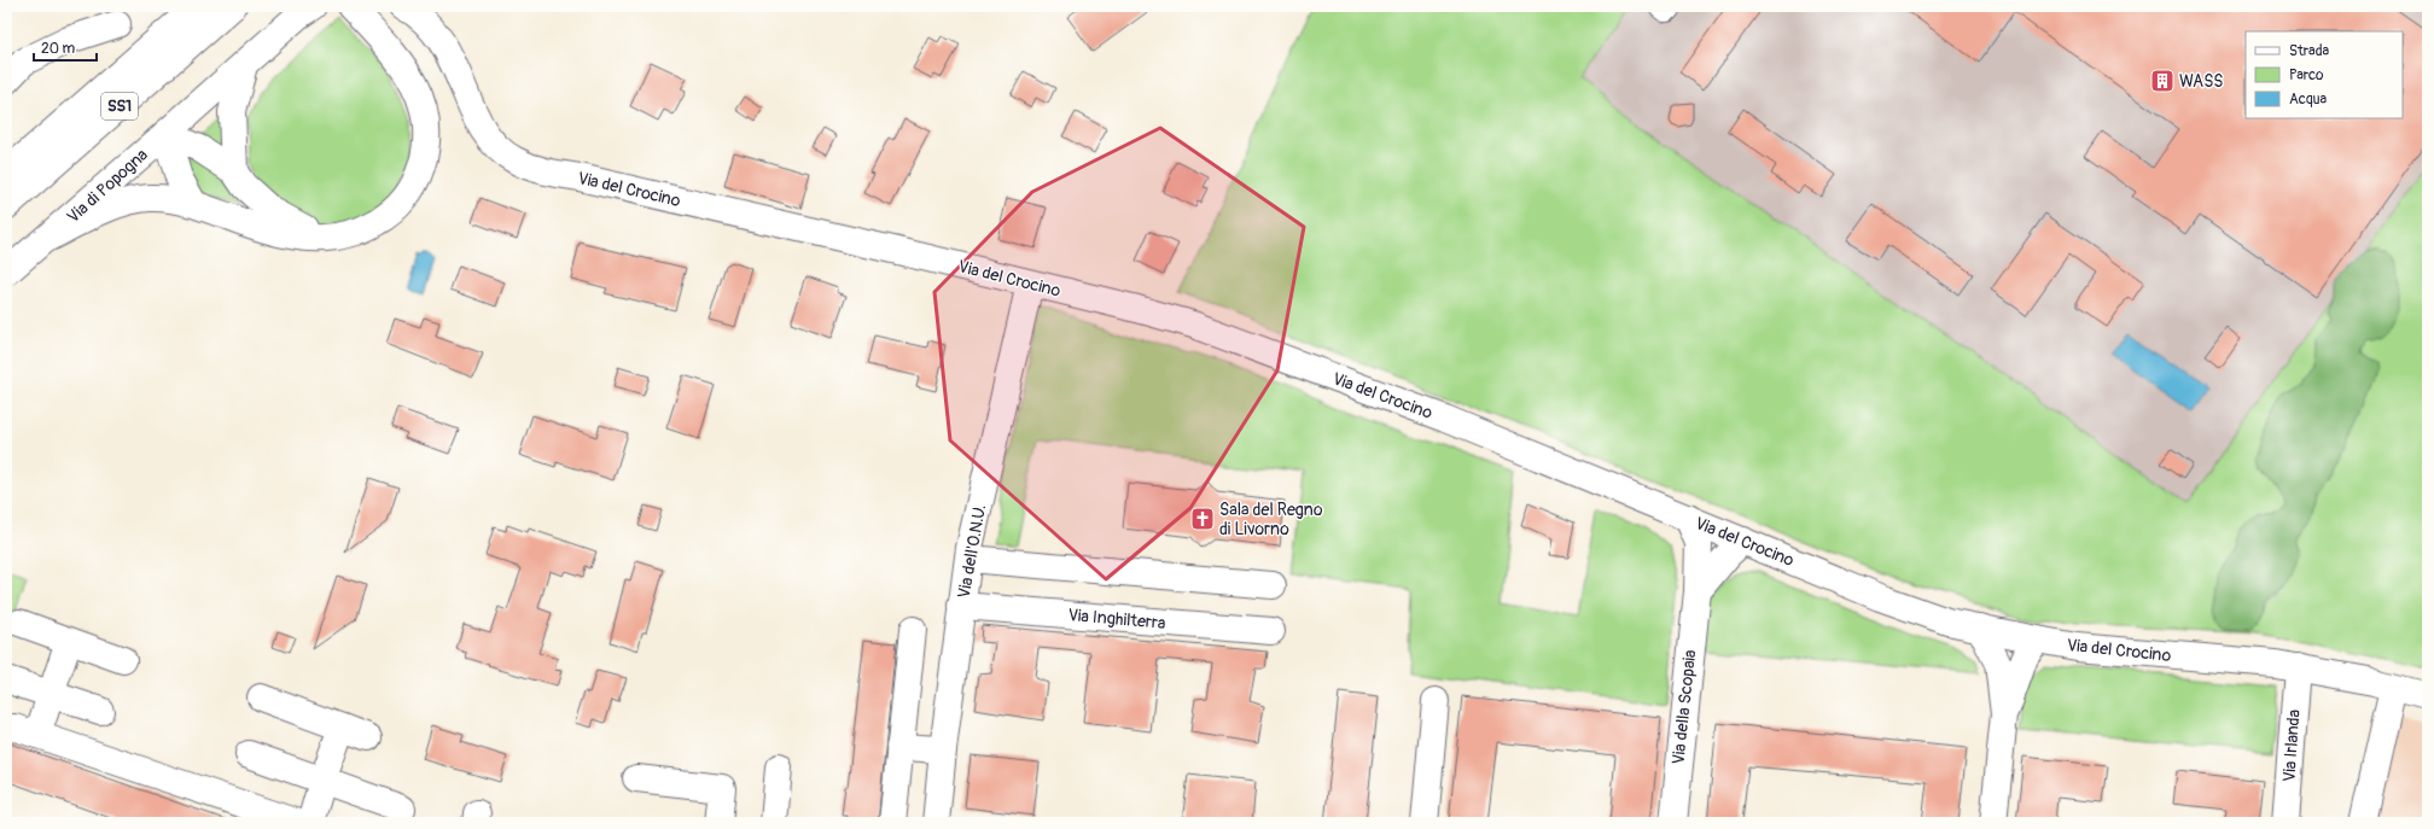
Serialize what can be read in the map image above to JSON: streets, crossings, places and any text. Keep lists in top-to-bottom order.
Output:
{
  "streets": {
    "main road": [
      "SS1",
      "Via di Popogna",
      "Via del Crocino",
      "Via dell'O.N.U.",
      "Via Inghilterra",
      "Via della Scopaia",
      "Via Irlanda"
    ]
  },
  "crossings": [
    ["Via del Crocino", "Via dell'O.N.U."],
    ["Via del Crocino", "Via della Scopaia"],
    ["Via del Crocino", "Via Irlanda"],
    ["Via dell'O.N.U.", "Via Inghilterra"]
  ],
  "places": {
    "building": ["WASS"],
    "church": ["Sala del Regno di Livorno"]
  },
  "legend": ["Strada", "Parco", "Acqua"],
  "scale_bar": "20 m"
}
